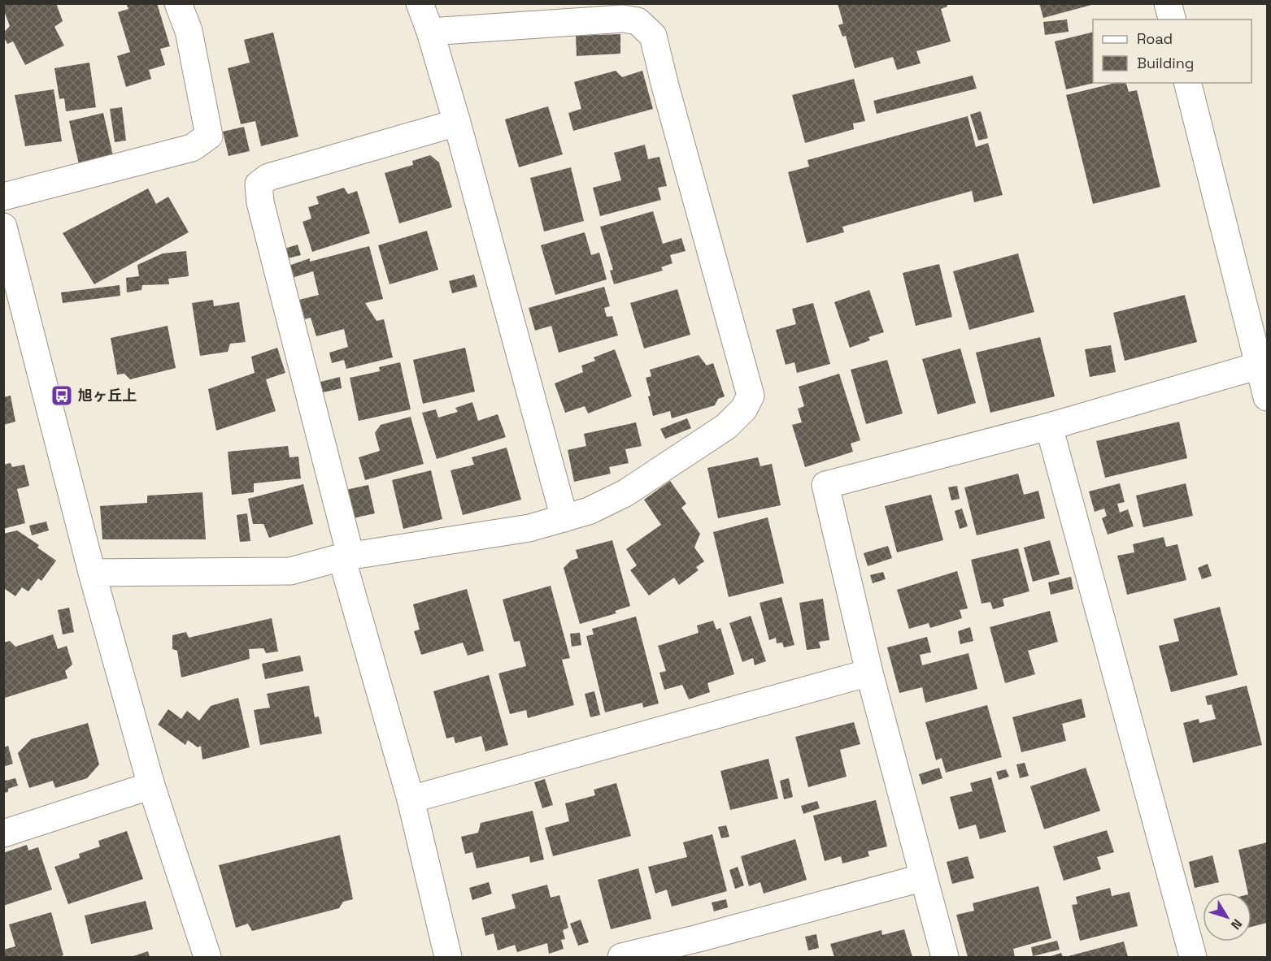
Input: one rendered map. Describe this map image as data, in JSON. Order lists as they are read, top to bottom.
{
  "places": {
    "bus stop": ["旭ヶ丘上"]
  },
  "legend": ["Road", "Building"],
  "north": "bottom right"
}
